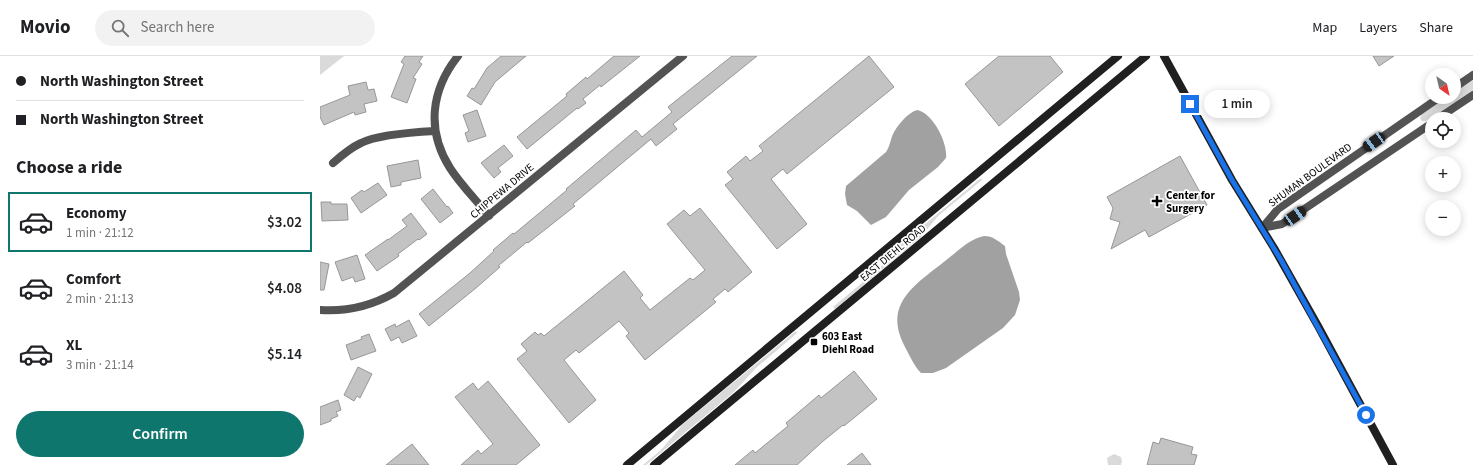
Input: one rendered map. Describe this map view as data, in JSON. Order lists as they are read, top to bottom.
{
  "streets": {
    "street": ["SHUMAN BOULEVARD", "CHIPPEWA DRIVE", "EAST DIEHL ROAD"]
  },
  "places": {
    "health": ["Center for Surgery"],
    "transit": ["603 East Diehl Road"]
  },
  "north": "bottom right",
  "page": {
    "header": "Movio",
    "search": "Search here",
    "nav": ["Map", "Layers", "Share"],
    "banner": ["North Washington Street", "North Washington Street"],
    "map_buttons": ["+", "−"],
    "bubble": "1 min",
    "heading": "Choose a ride",
    "list": [
      {
        "name": "Economy",
        "note": "1 min · 21:12",
        "value": "$3.02"
      },
      {
        "name": "Comfort",
        "note": "2 min · 21:13",
        "value": "$4.08"
      },
      {
        "name": "XL",
        "note": "3 min · 21:14",
        "value": "$5.14"
      }
    ],
    "buttons": "Confirm"
  }
}
